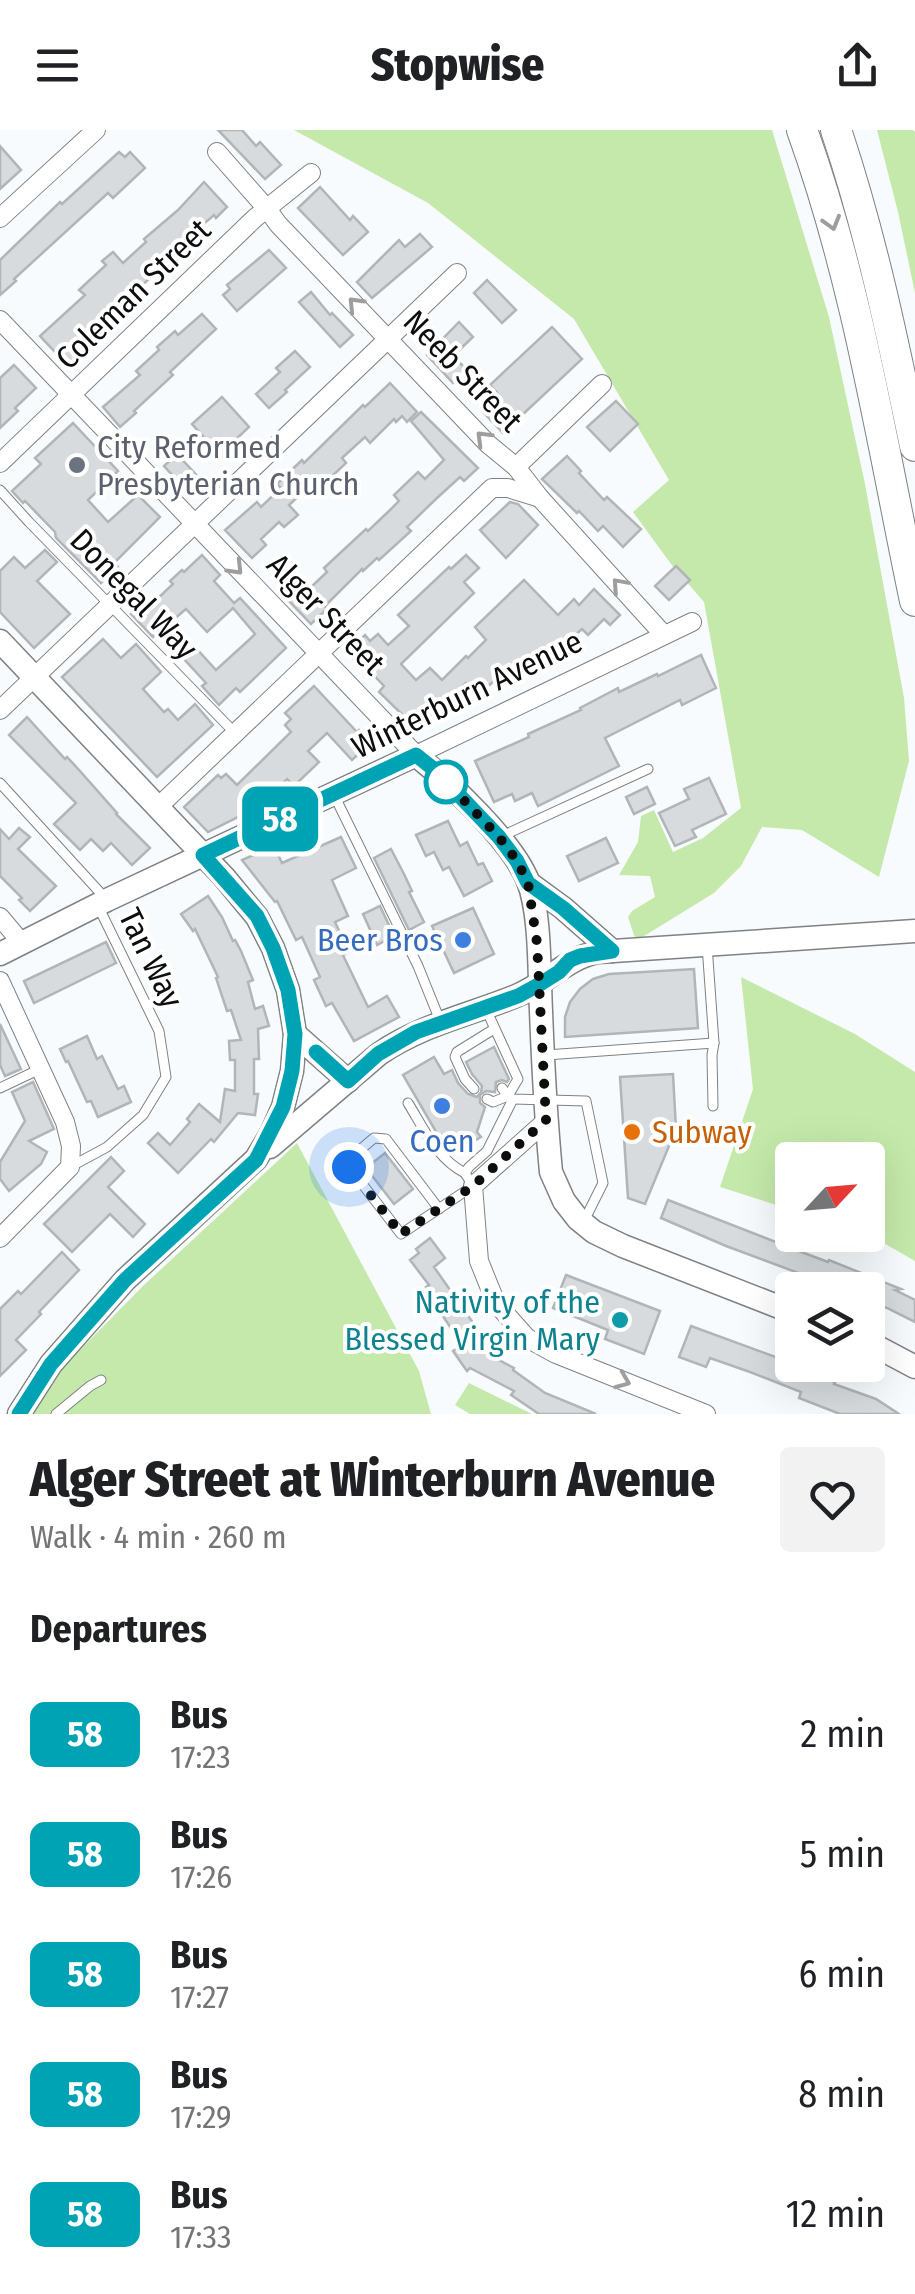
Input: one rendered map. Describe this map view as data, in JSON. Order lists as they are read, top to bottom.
{
  "streets": {
    "main road": ["Alger Street", "Winterburn Avenue"],
    "street": ["Coleman Street", "Neeb Street"],
    "lane": ["Donegal Way", "Tan Way"]
  },
  "crossings": [
    ["Coleman Street", "Neeb Street"],
    ["Coleman Street", "Alger Street"],
    ["Neeb Street", "Winterburn Avenue"],
    ["Alger Street", "Winterburn Avenue"],
    ["Winterburn Avenue", "Tan Way"]
  ],
  "one_way": ["Neeb Street"],
  "places": [
    "City Reformed Presbyterian Church",
    "Beer Bros",
    "Coen",
    "Subway",
    "Nativity of the Blessed Virgin Mary"
  ],
  "lines": ["bus line 58"],
  "north": "top right",
  "page": {
    "header": "Stopwise",
    "on_map": "58",
    "heading": [
      ["Alger Street at Winterburn Avenue", "Walk · 4 min · 260 m"],
      "Departures"
    ],
    "list": [
      {
        "mark": "58",
        "name": "Bus",
        "note": "17:23",
        "value": "2 min"
      },
      {
        "mark": "58",
        "name": "Bus",
        "note": "17:26",
        "value": "5 min"
      },
      {
        "mark": "58",
        "name": "Bus",
        "note": "17:27",
        "value": "6 min"
      },
      {
        "mark": "58",
        "name": "Bus",
        "note": "17:29",
        "value": "8 min"
      },
      {
        "mark": "58",
        "name": "Bus",
        "note": "17:33",
        "value": "12 min"
      }
    ]
  }
}
